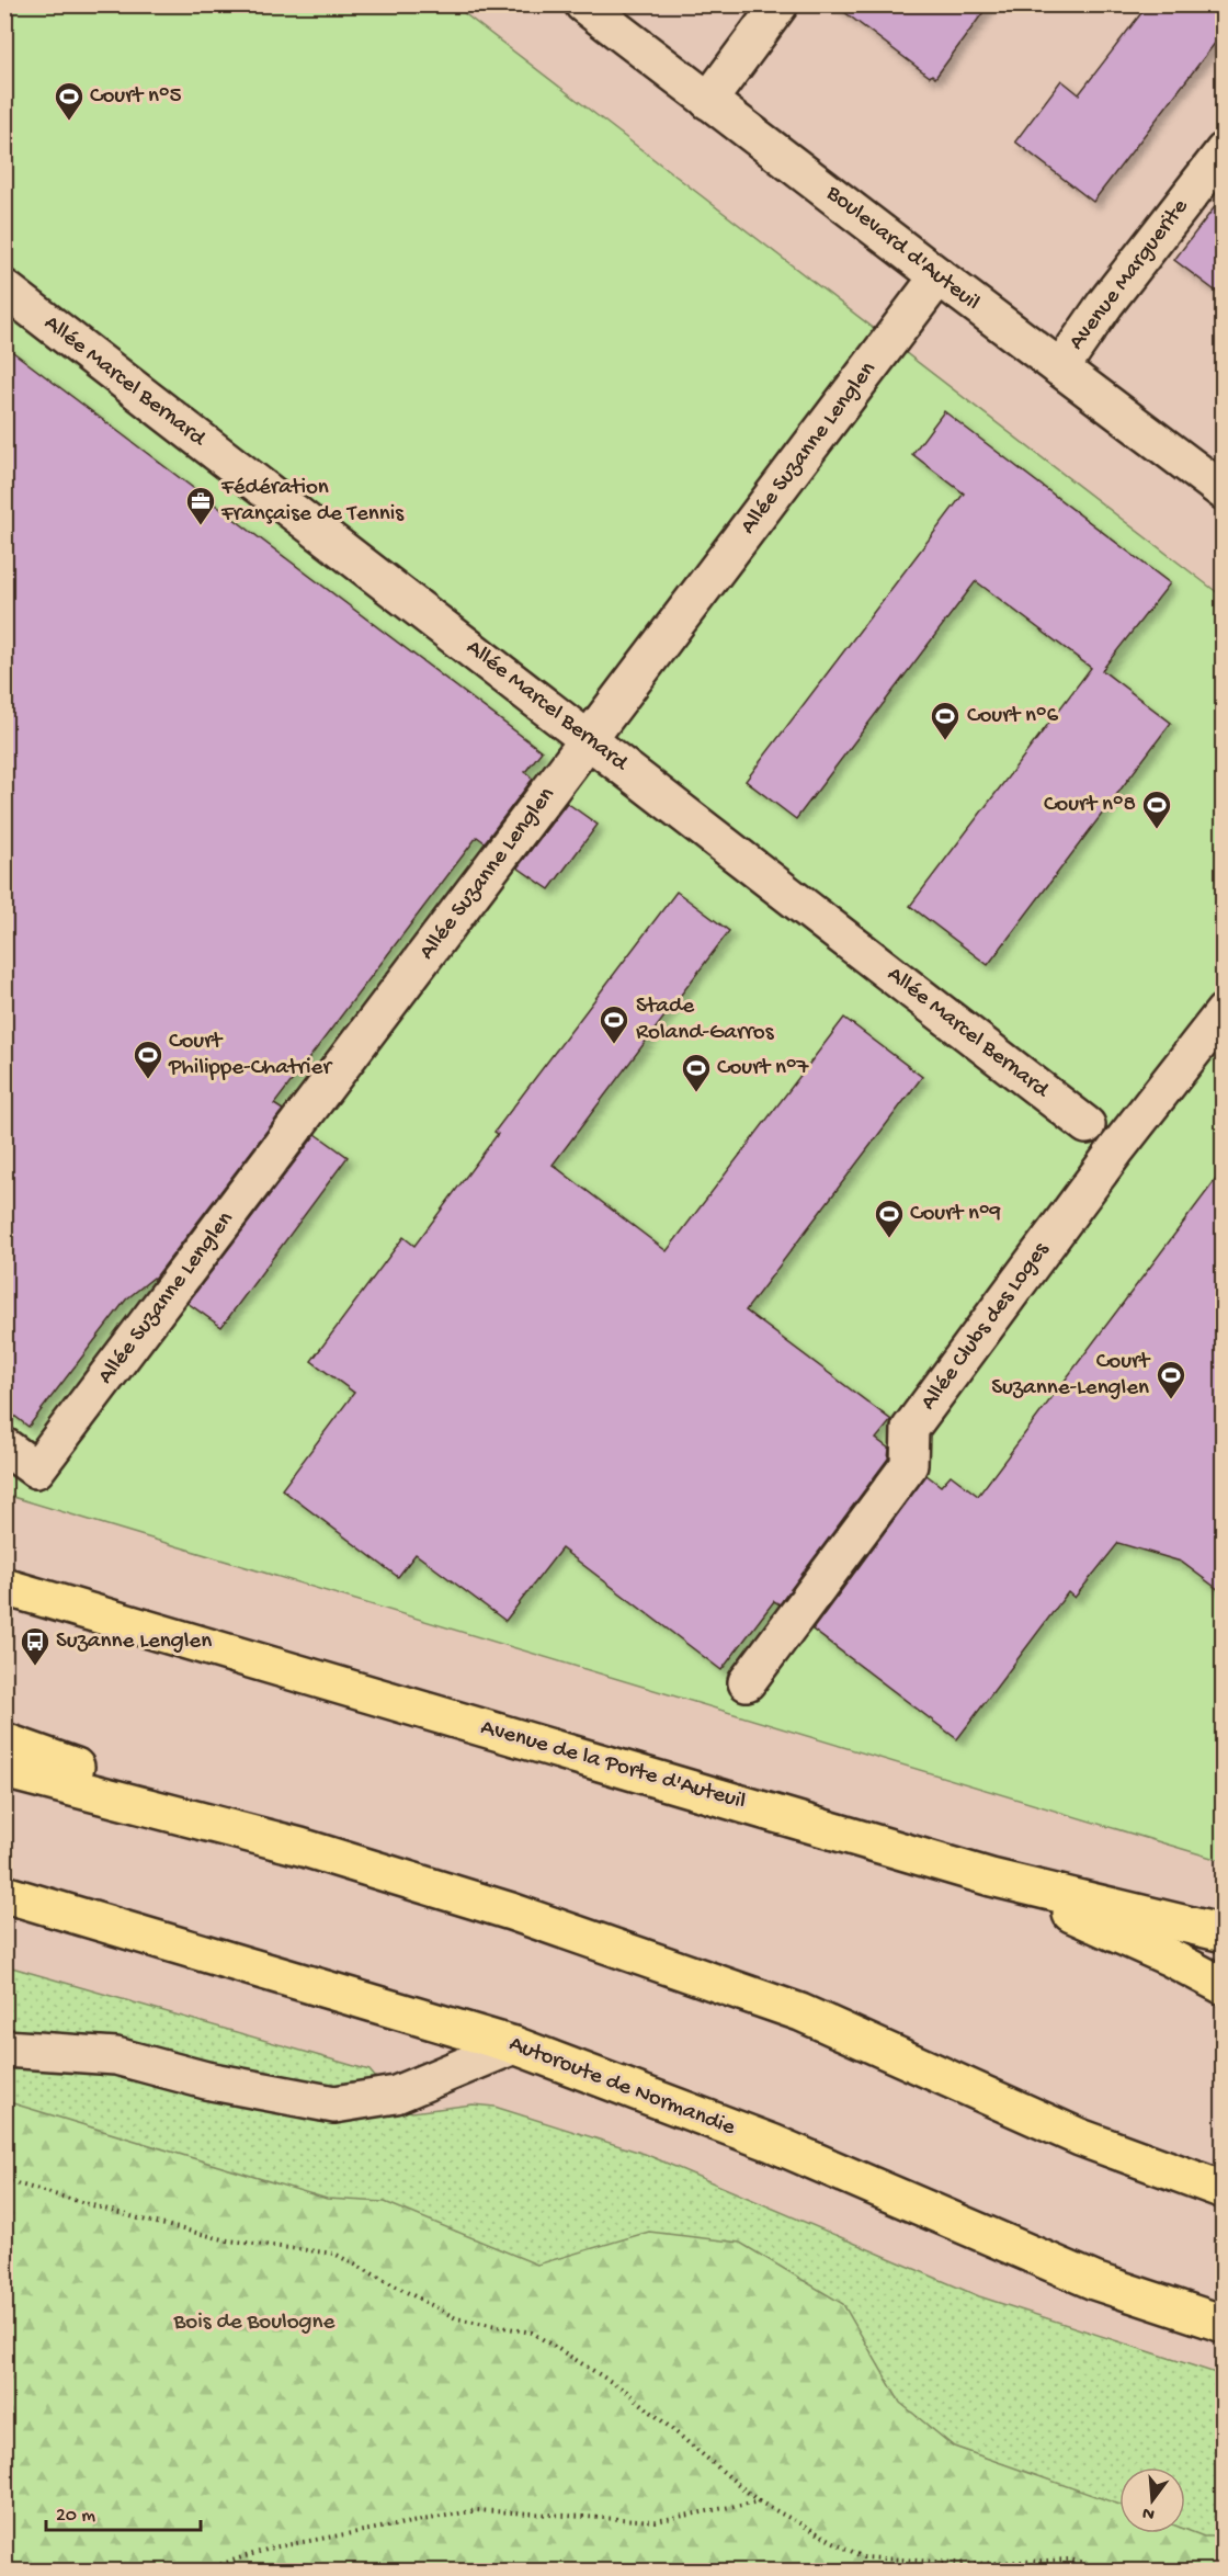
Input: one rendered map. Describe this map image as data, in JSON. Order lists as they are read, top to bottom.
{
  "streets": {
    "main road": ["Avenue de la Porte d'Auteuil", "Autoroute de Normandie"],
    "street": [
      "Boulevard d'Auteuil",
      "Avenue Marguerite",
      "Allée Marcel Bernard",
      "Allée Suzanne Lenglen",
      "Allée Clubs des Loges"
    ]
  },
  "crossings": [
    ["Boulevard d'Auteuil", "Avenue Marguerite"],
    ["Boulevard d'Auteuil", "Allée Suzanne Lenglen"],
    ["Allée Marcel Bernard", "Allée Suzanne Lenglen"]
  ],
  "parks": ["Bois de Boulogne"],
  "places": {
    "sports": [
      "Court n°5",
      "Court n°6",
      "Court n°8",
      "Stade Roland-Garros",
      "Court Philippe-Chatrier",
      "Court n°7",
      "Court n°9",
      "Court Suzanne-Lenglen"
    ],
    "office": ["Fédération Française de Tennis"],
    "bus stop": ["Suzanne Lenglen"]
  },
  "scale_bar": "20 m",
  "north": "bottom"
}
